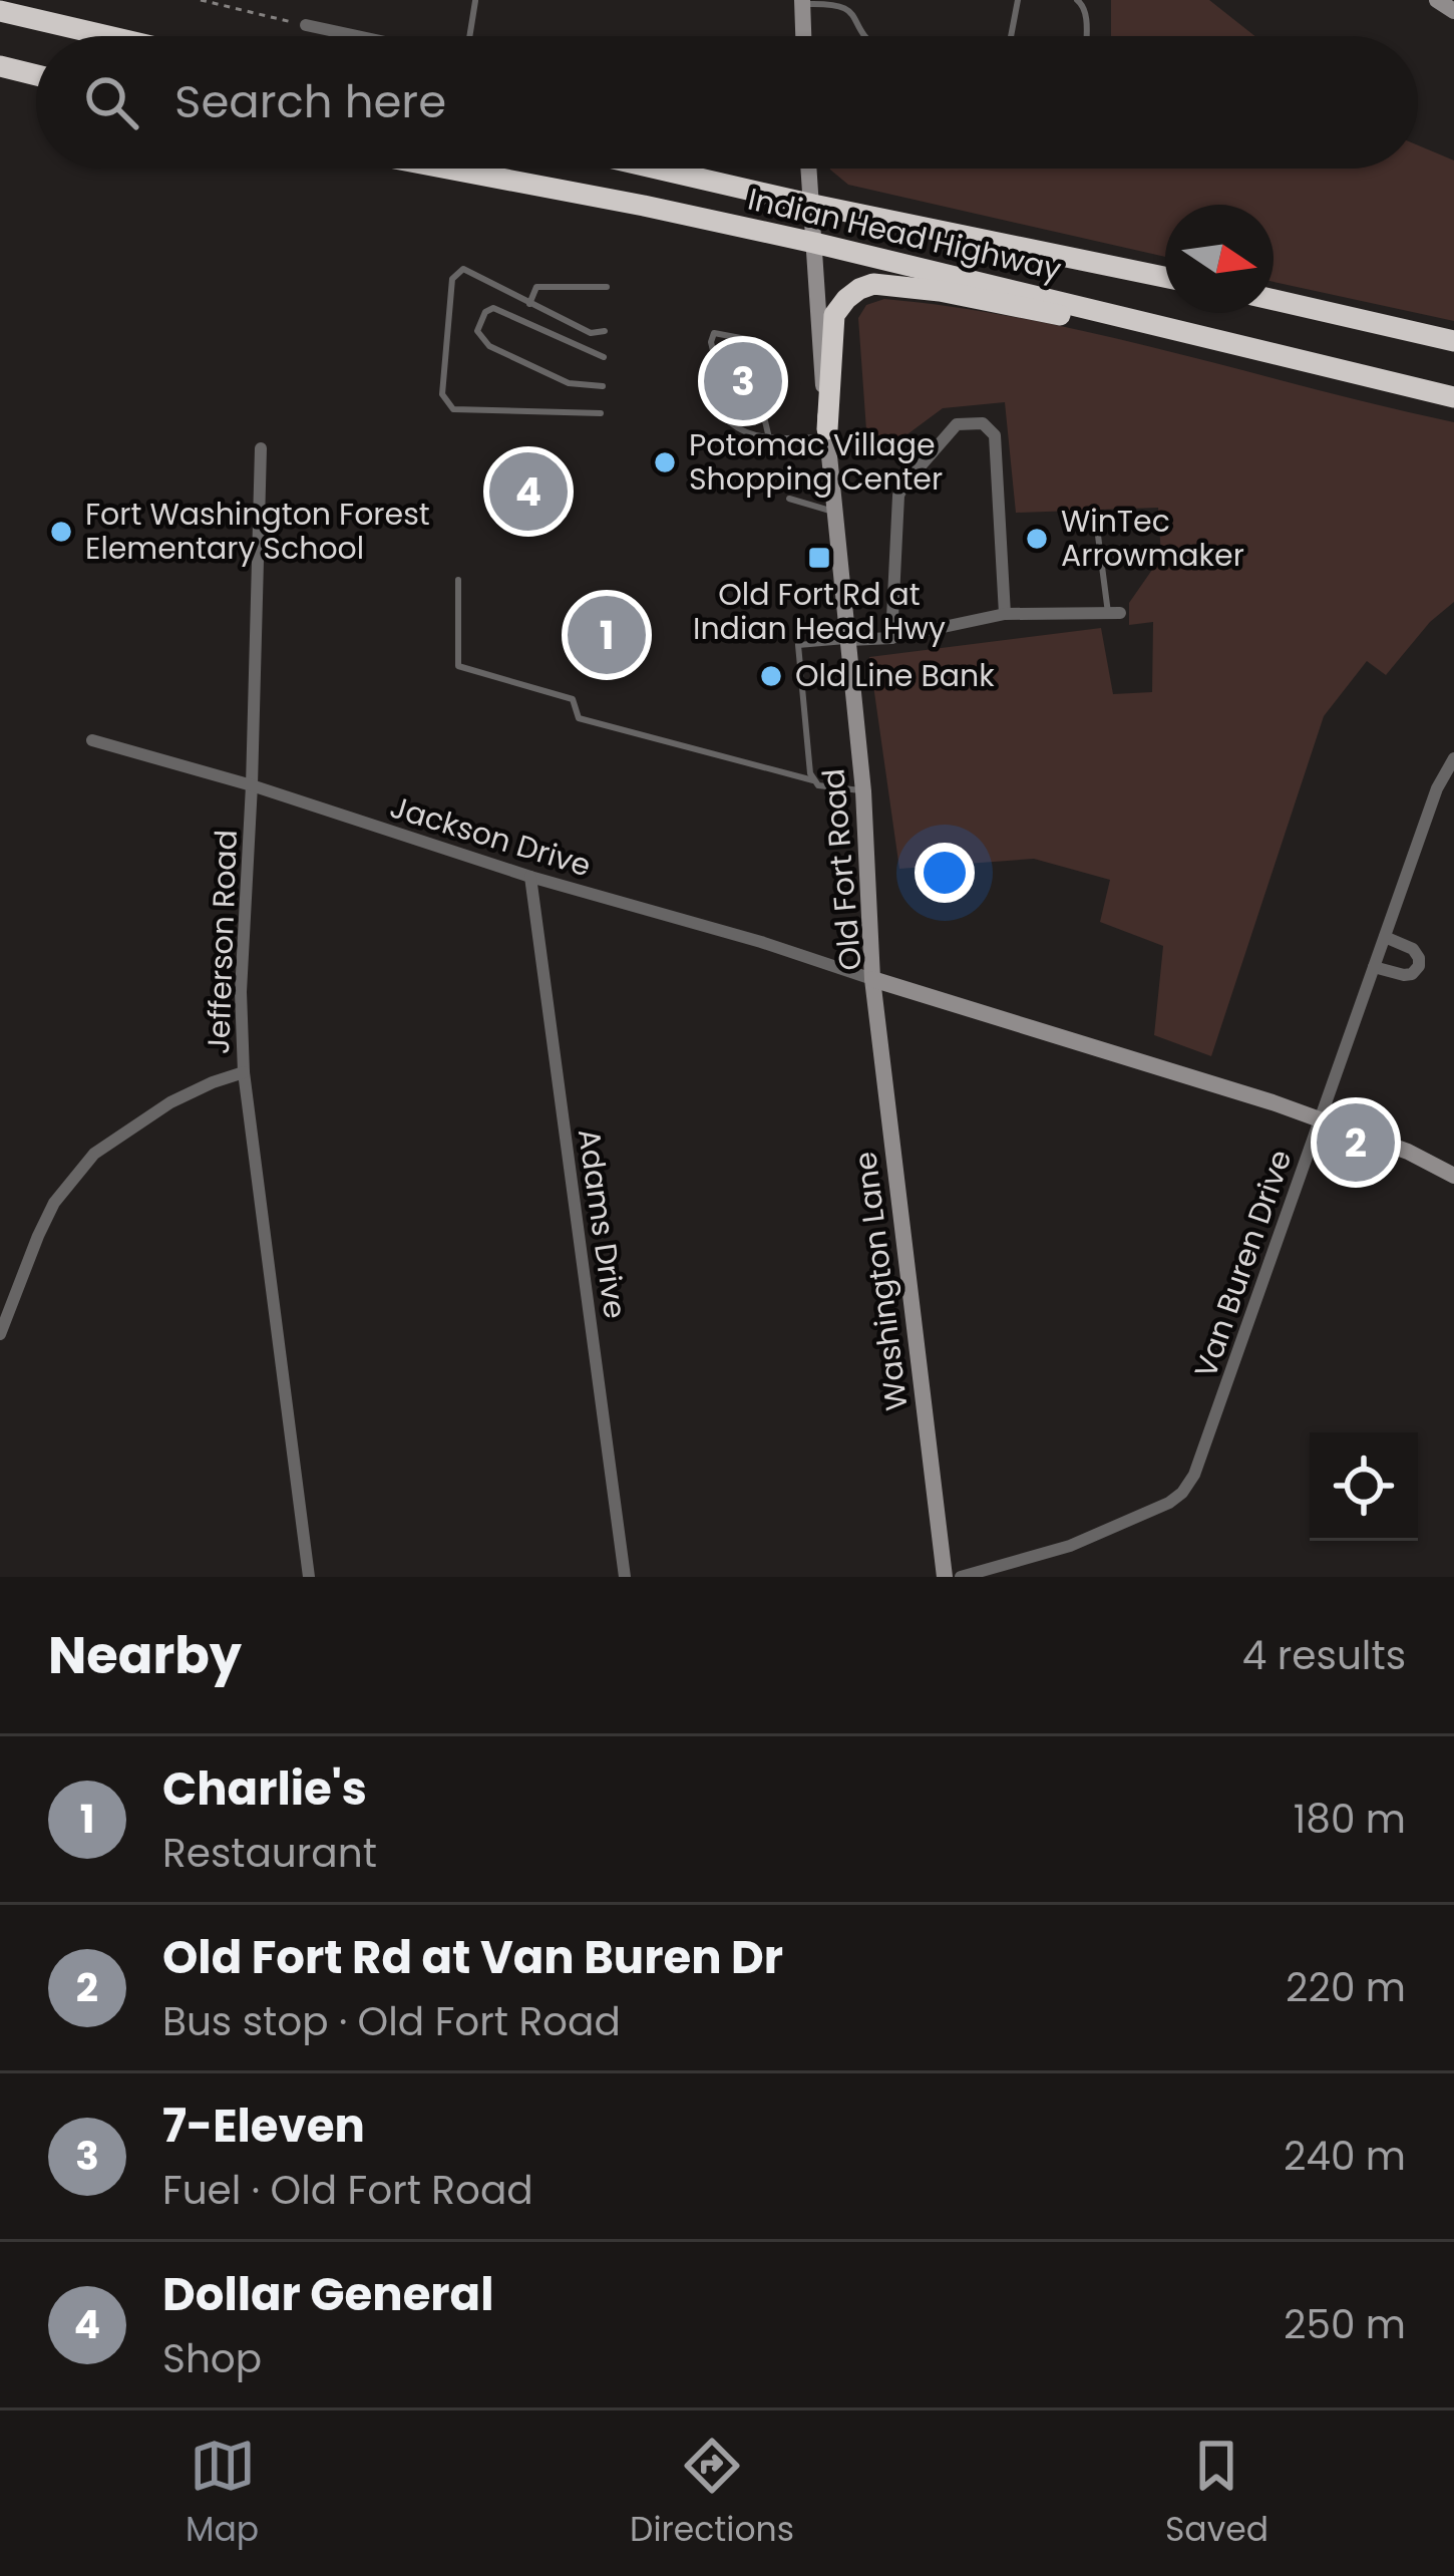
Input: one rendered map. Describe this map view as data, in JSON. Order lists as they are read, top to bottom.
{
  "streets": {
    "highway": ["Indian Head Highway"],
    "main road": ["Old Fort Road", "Washington Lane"],
    "street": [
      "Jackson Drive",
      "Jefferson Road",
      "Adams Drive",
      "Van Buren Drive"
    ]
  },
  "crossings": [
    ["Indian Head Highway", "Old Fort Road"],
    ["Jackson Drive", "Old Fort Road"],
    ["Jackson Drive", "Jefferson Road"],
    ["Jackson Drive", "Adams Drive"],
    ["Jackson Drive", "Washington Lane"],
    ["Old Fort Road", "Van Buren Drive"],
    ["Old Fort Road", "Washington Lane"]
  ],
  "places": {
    "other": [
      "Potomac Village Shopping Center",
      "Fort Washington Forest Elementary School",
      "WinTec Arrowmaker",
      "Old Line Bank"
    ],
    "transit": ["Old Fort Rd at Indian Head Hwy"]
  },
  "north": "right",
  "page": {
    "search": "Search here",
    "pins": [
      "3",
      "4",
      "1",
      "2"
    ],
    "heading": ["Nearby", "4 results"],
    "list": [
      {
        "mark": "1",
        "name": "Charlie's",
        "note": "Restaurant",
        "value": "180 m"
      },
      {
        "mark": "2",
        "name": "Old Fort Rd at Van Buren Dr",
        "note": "Bus stop · Old Fort Road",
        "value": "220 m"
      },
      {
        "mark": "3",
        "name": "7-Eleven",
        "note": "Fuel · Old Fort Road",
        "value": "240 m"
      },
      {
        "mark": "4",
        "name": "Dollar General",
        "note": "Shop",
        "value": "250 m"
      }
    ],
    "nav": ["Map", "Directions", "Saved"]
  }
}
